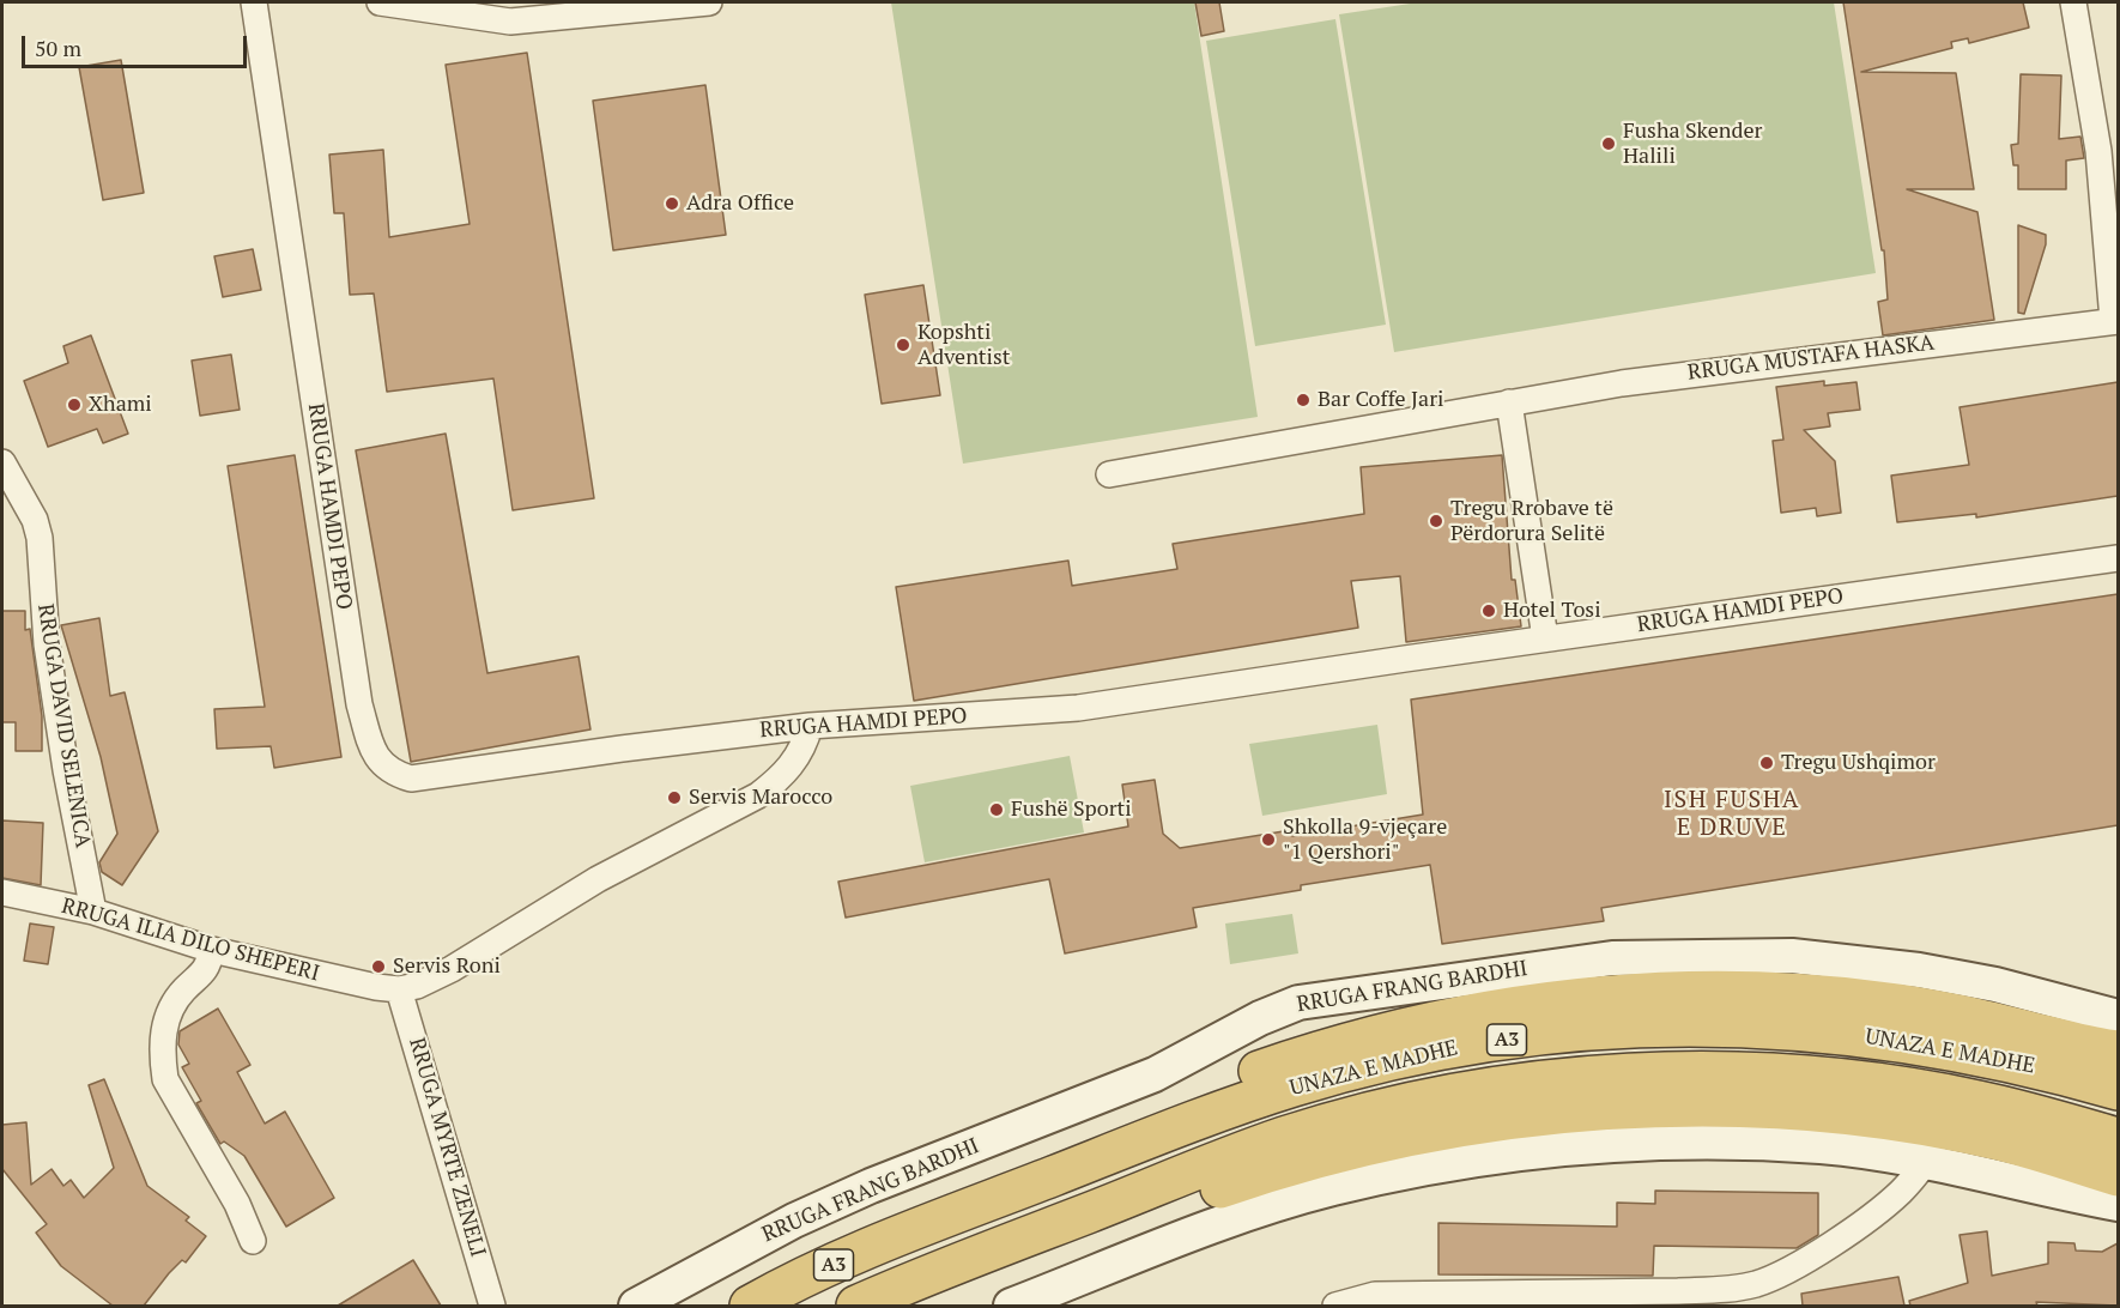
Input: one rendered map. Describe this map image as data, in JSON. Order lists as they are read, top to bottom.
{
  "streets": {
    "highway": ["A3", "UNAZA E MADHE"],
    "main road": ["RRUGA FRANG BARDHI"],
    "street": [
      "RRUGA MUSTAFA HASKA",
      "RRUGA HAMDI PEPO",
      "RRUGA DAVID SELENICA",
      "RRUGA ILIA DILO SHEPERI",
      "RRUGA MYRTE ZENELI"
    ]
  },
  "crossings": [
    ["RRUGA HAMDI PEPO", "RRUGA ILIA DILO SHEPERI"],
    ["RRUGA DAVID SELENICA", "RRUGA ILIA DILO SHEPERI"],
    ["RRUGA ILIA DILO SHEPERI", "RRUGA MYRTE ZENELI"]
  ],
  "districts": ["ISH FUSHA E DRUVE"],
  "places": [
    "Fusha Skender Halili",
    "Adra Office",
    "Kopshti Adventist",
    "Bar Coffe Jari",
    "Xhami",
    "Tregu Rrobave të Përdorura Selitë",
    "Hotel Tosi",
    "Tregu Ushqimor",
    "Servis Marocco",
    "Fushë Sporti",
    "Shkolla 9-vjeçare \"1 Qershori\"",
    "Servis Roni"
  ],
  "scale_bar": "50 m"
}
